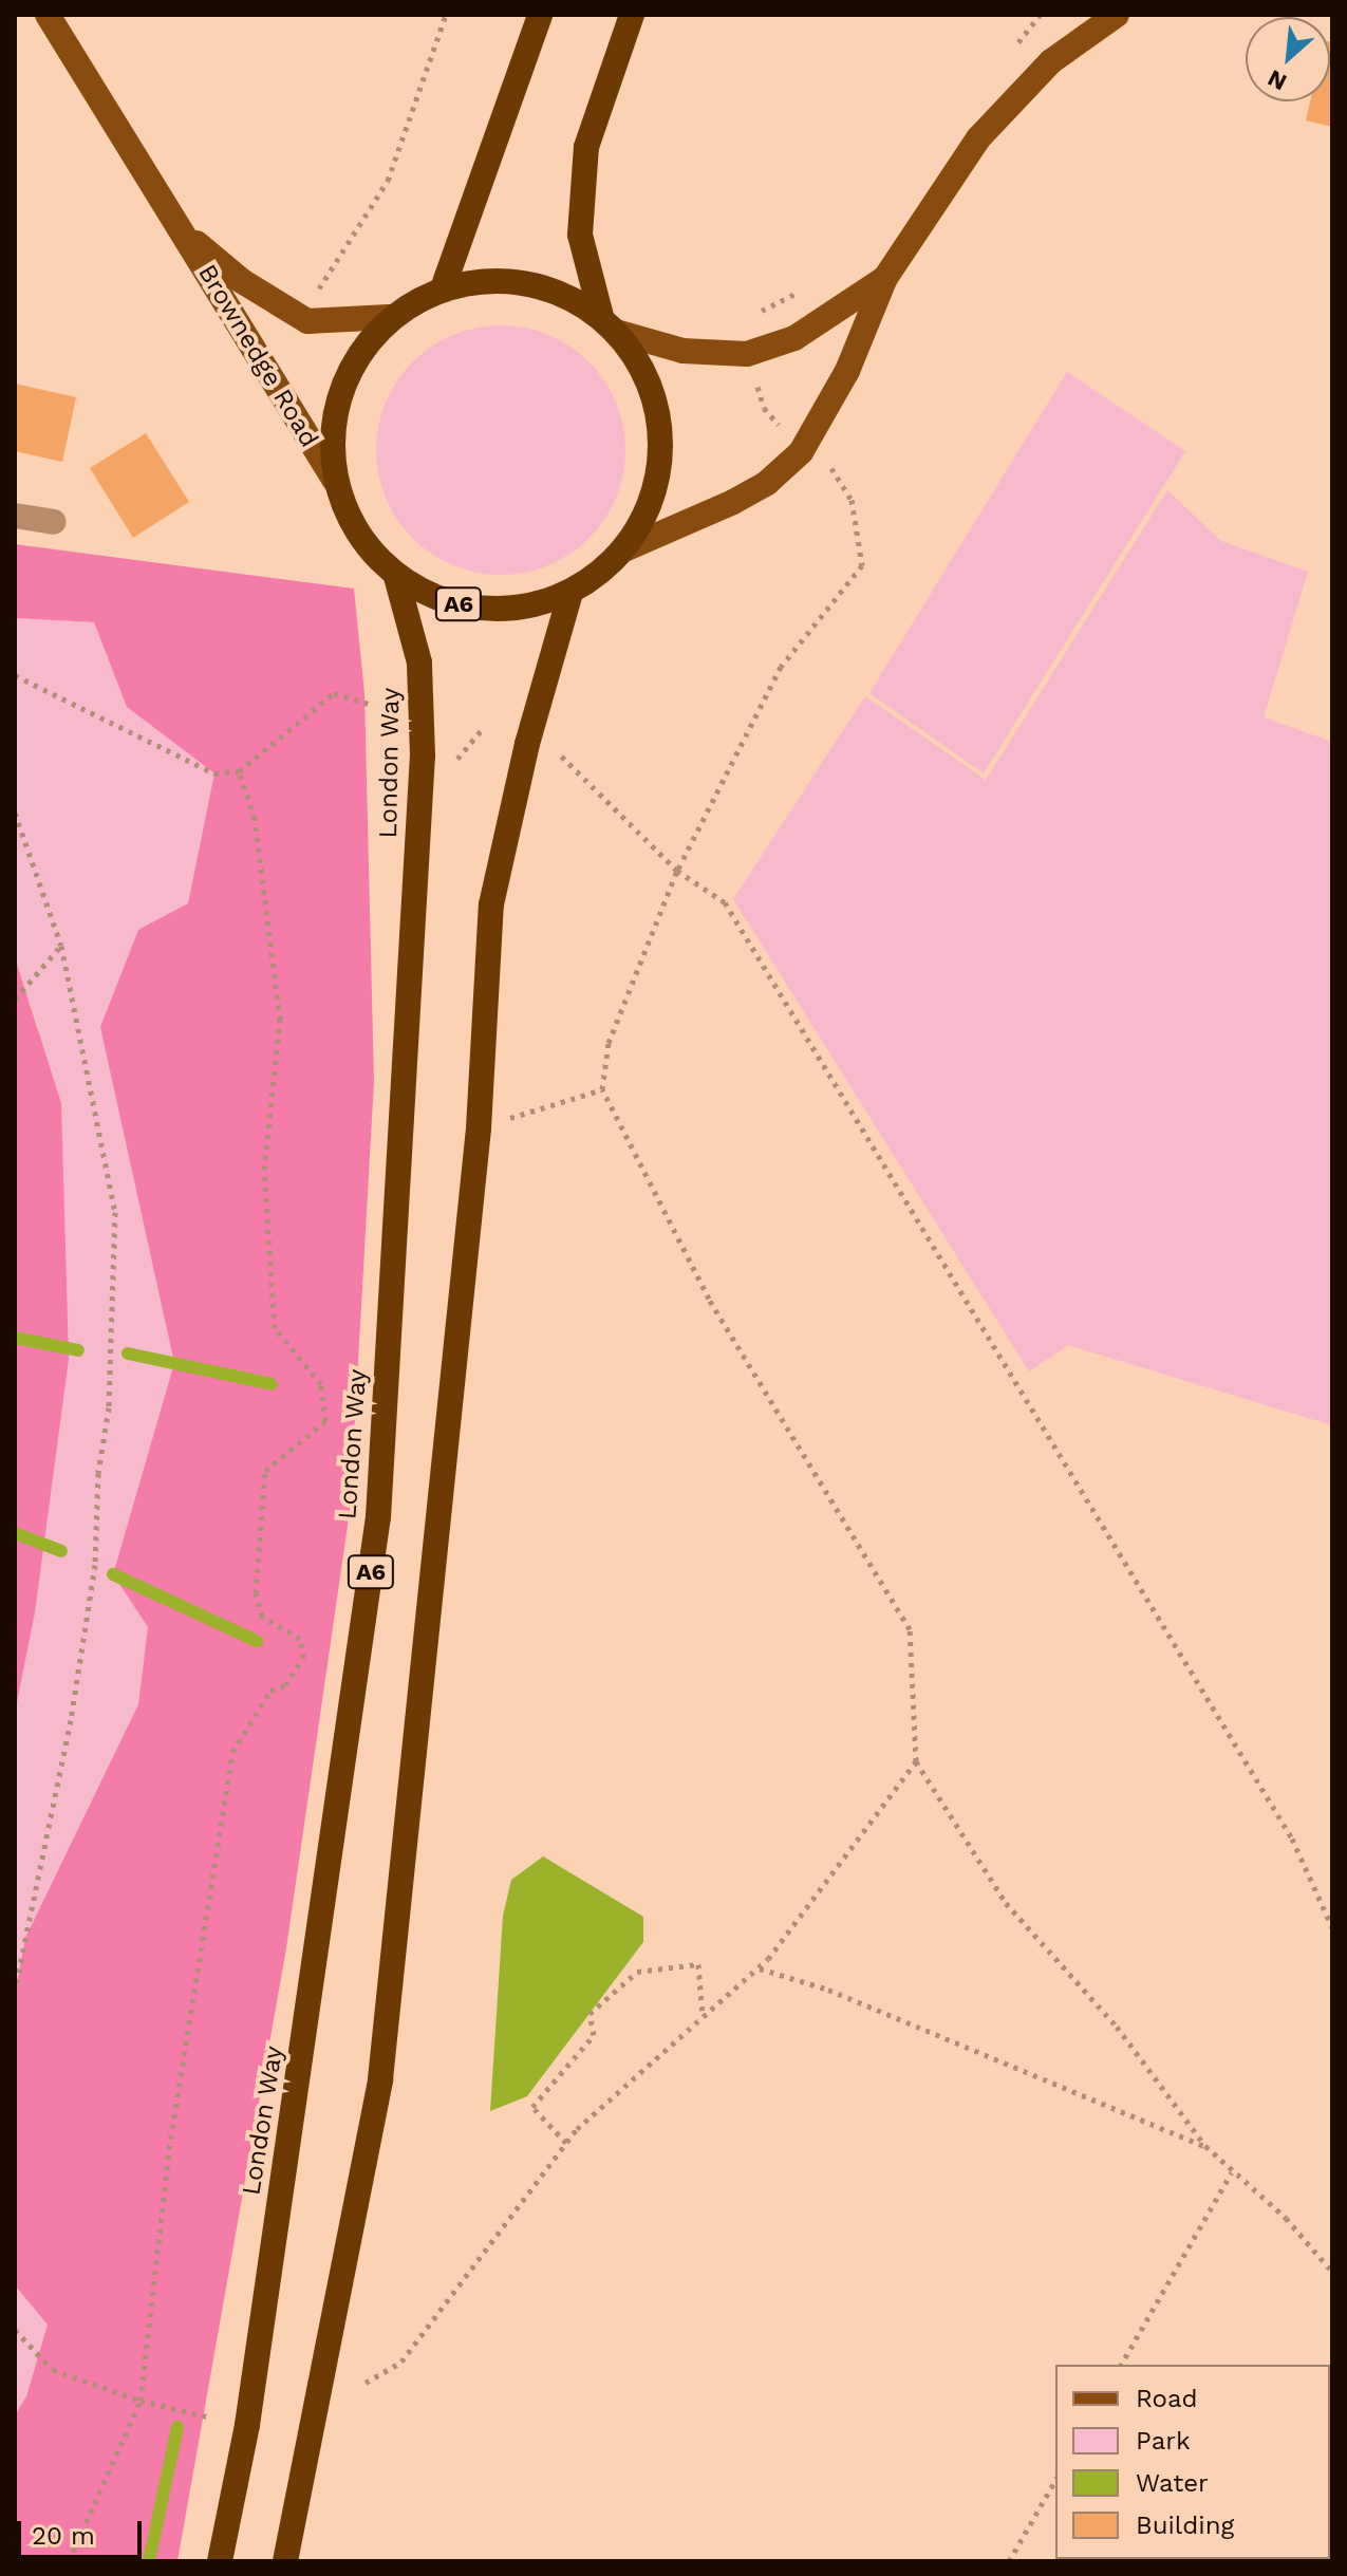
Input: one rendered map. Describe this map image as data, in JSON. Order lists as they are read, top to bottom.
{
  "streets": {
    "highway": ["A6", "London Way"],
    "main road": ["Brownedge Road"]
  },
  "crossings": [
    ["Brownedge Road", "A6"],
    ["A6", "London Way"]
  ],
  "legend": [
    "Road",
    "Park",
    "Water",
    "Building"
  ],
  "scale_bar": "20 m",
  "north": "bottom left"
}
